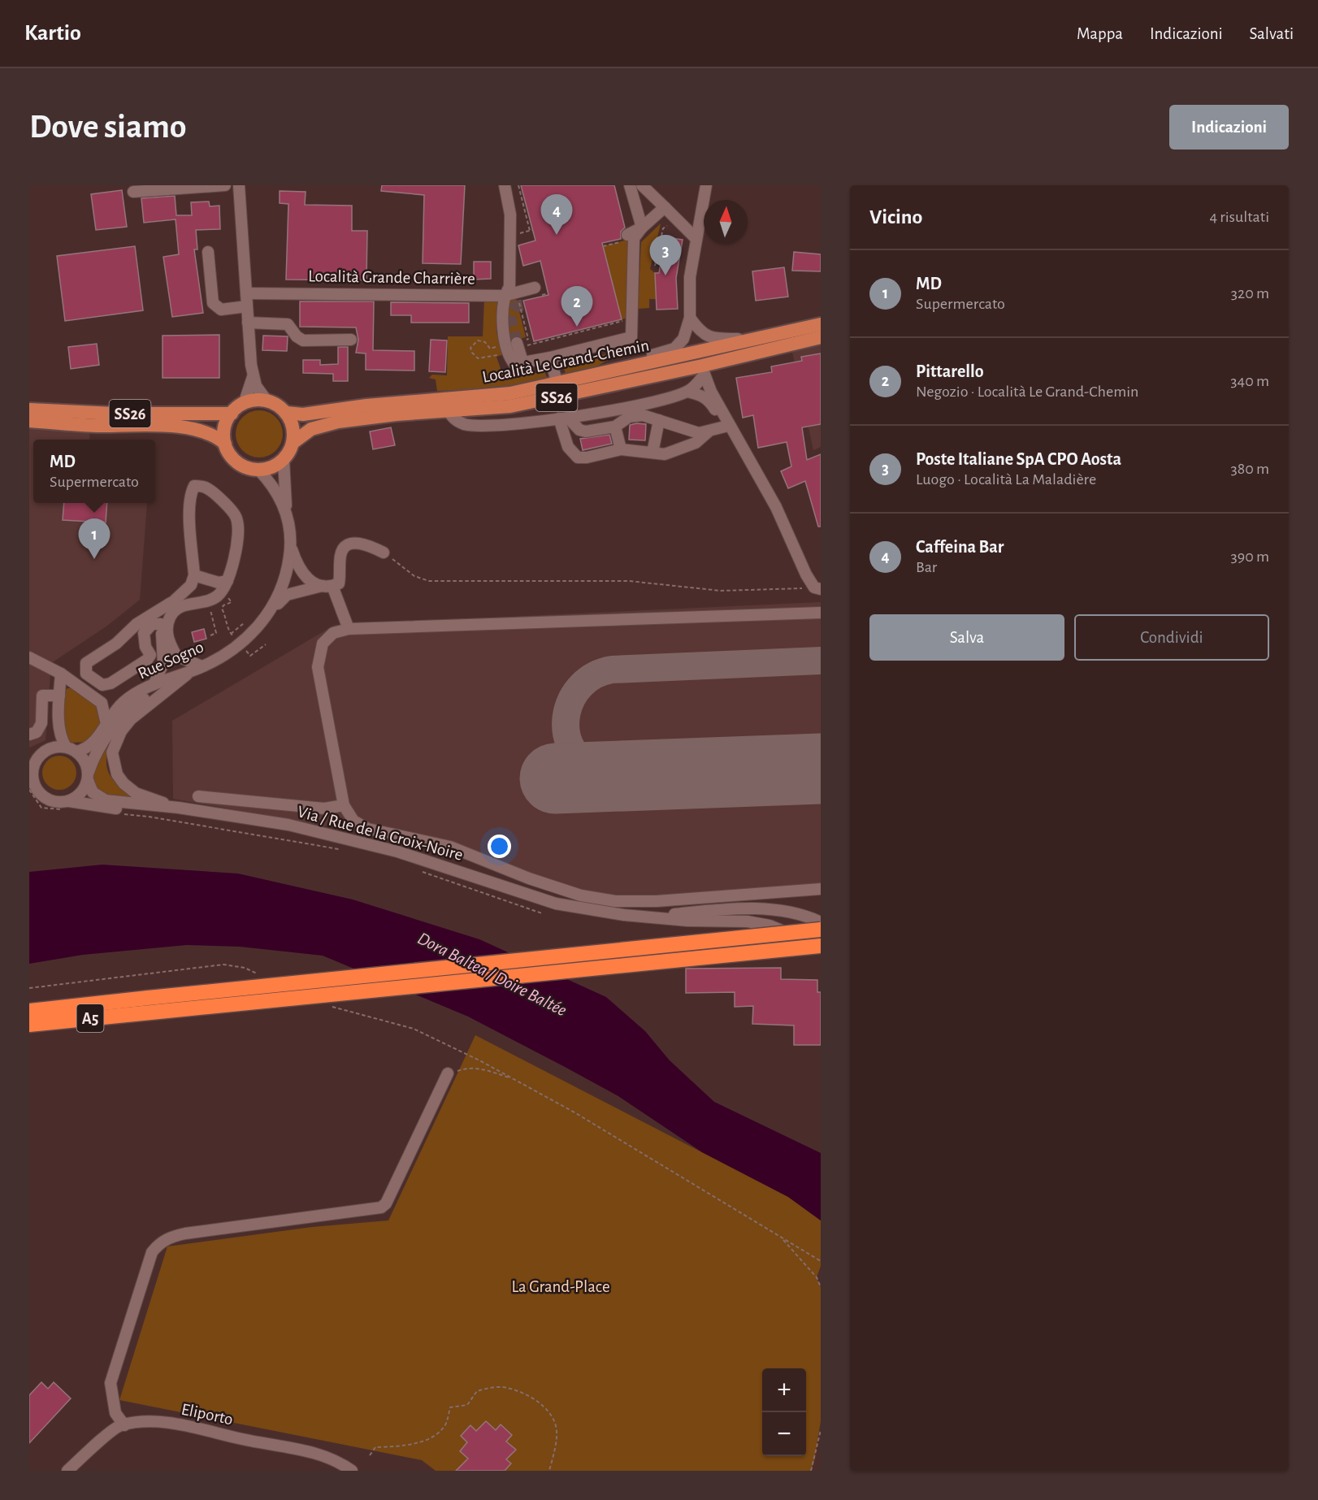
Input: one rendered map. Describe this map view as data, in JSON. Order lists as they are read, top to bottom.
{
  "streets": {
    "highway": ["A5"],
    "main road": ["Località Le Grand-Chemin", "SS26"],
    "street": [
      "Località Grande Charrière",
      "Rue Sogno",
      "Via / Rue de la Croix-Noire",
      "Eliporto"
    ]
  },
  "crossings": [
    ["Località Le Grand-Chemin", "SS26"],
    ["Località Le Grand-Chemin", "Rue Sogno"],
    ["SS26", "Rue Sogno"],
    ["Rue Sogno", "Via / Rue de la Croix-Noire"],
    ["Via / Rue de la Croix-Noire", "A5"]
  ],
  "water": ["Dora Baltea / Doire Baltée"],
  "parks": ["La Grand-Place"],
  "north": "top",
  "page": {
    "header": "Kartio",
    "nav": ["Mappa", "Indicazioni", "Salvati"],
    "buttons": [
      "Indicazioni",
      ["Salva", "Condividi"]
    ],
    "title": "Dove siamo",
    "heading": ["Vicino", "4 risultati"],
    "pins": [
      "4",
      "3",
      "2",
      "1"
    ],
    "list": [
      {
        "mark": "1",
        "name": "MD",
        "note": "Supermercato",
        "value": "320 m"
      },
      {
        "mark": "2",
        "name": "Pittarello",
        "note": "Negozio · Località Le Grand-Chemin",
        "value": "340 m"
      },
      {
        "mark": "3",
        "name": "Poste Italiane SpA CPO Aosta",
        "note": "Luogo · Località La Maladière",
        "value": "380 m"
      },
      {
        "mark": "4",
        "name": "Caffeina Bar",
        "note": "Bar",
        "value": "390 m"
      }
    ],
    "popup": ["MD", "Supermercato"],
    "map_buttons": ["+", "−"]
  }
}
